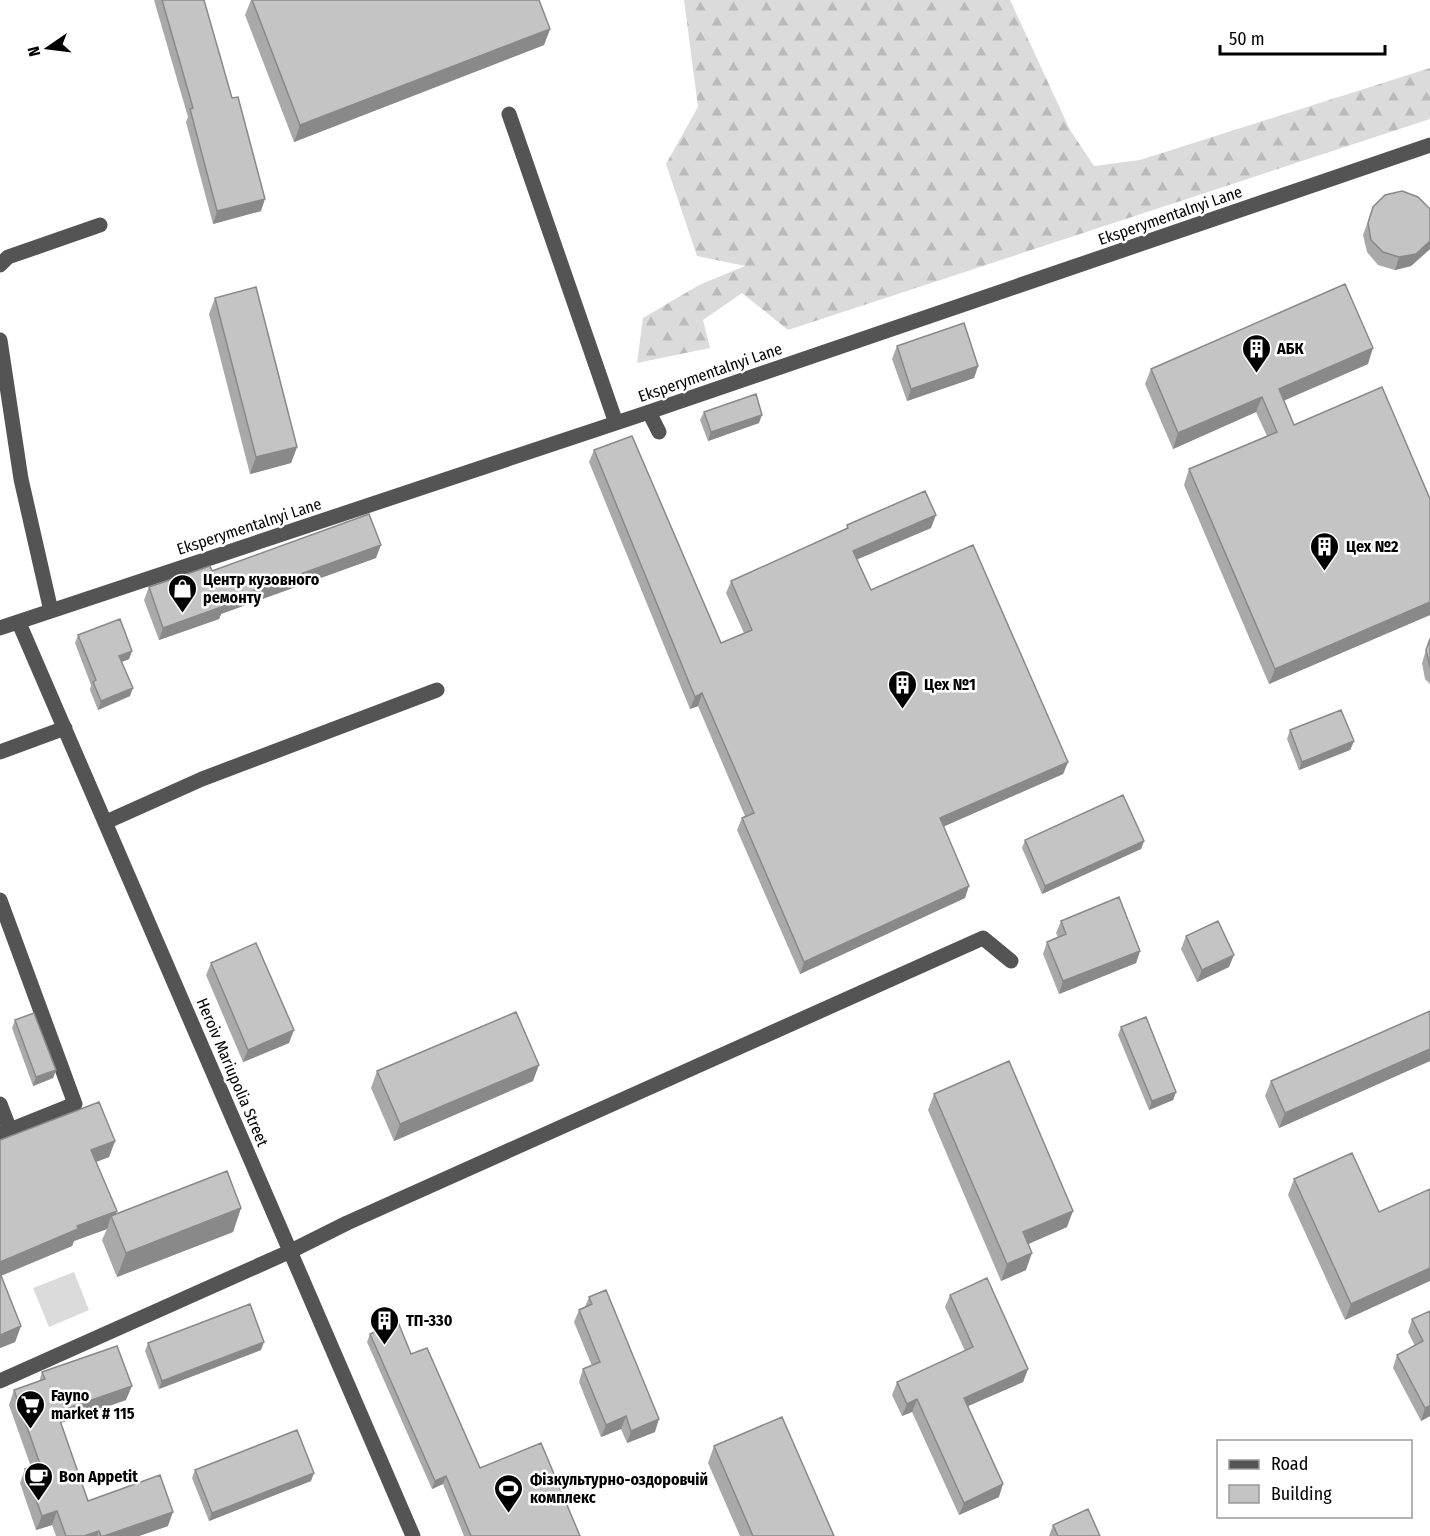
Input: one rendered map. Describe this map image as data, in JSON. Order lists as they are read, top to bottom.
{
  "streets": {
    "street": ["Eksperymentalnyi Lane", "Heroiv Mariupolia Street"]
  },
  "crossings": [
    ["Eksperymentalnyi Lane", "Heroiv Mariupolia Street"]
  ],
  "places": {
    "building": [
      "АБК",
      "Цех №2",
      "Цех №1",
      "ТП-330"
    ],
    "shop": ["Центр кузовного ремонту"],
    "supermarket": ["Fayno market # 115"],
    "cafe": ["Bon Appetit"],
    "sports": ["Фізкультурно-оздоровчій комплекс"]
  },
  "legend": ["Road", "Building"],
  "scale_bar": "50 m",
  "north": "left"
}
